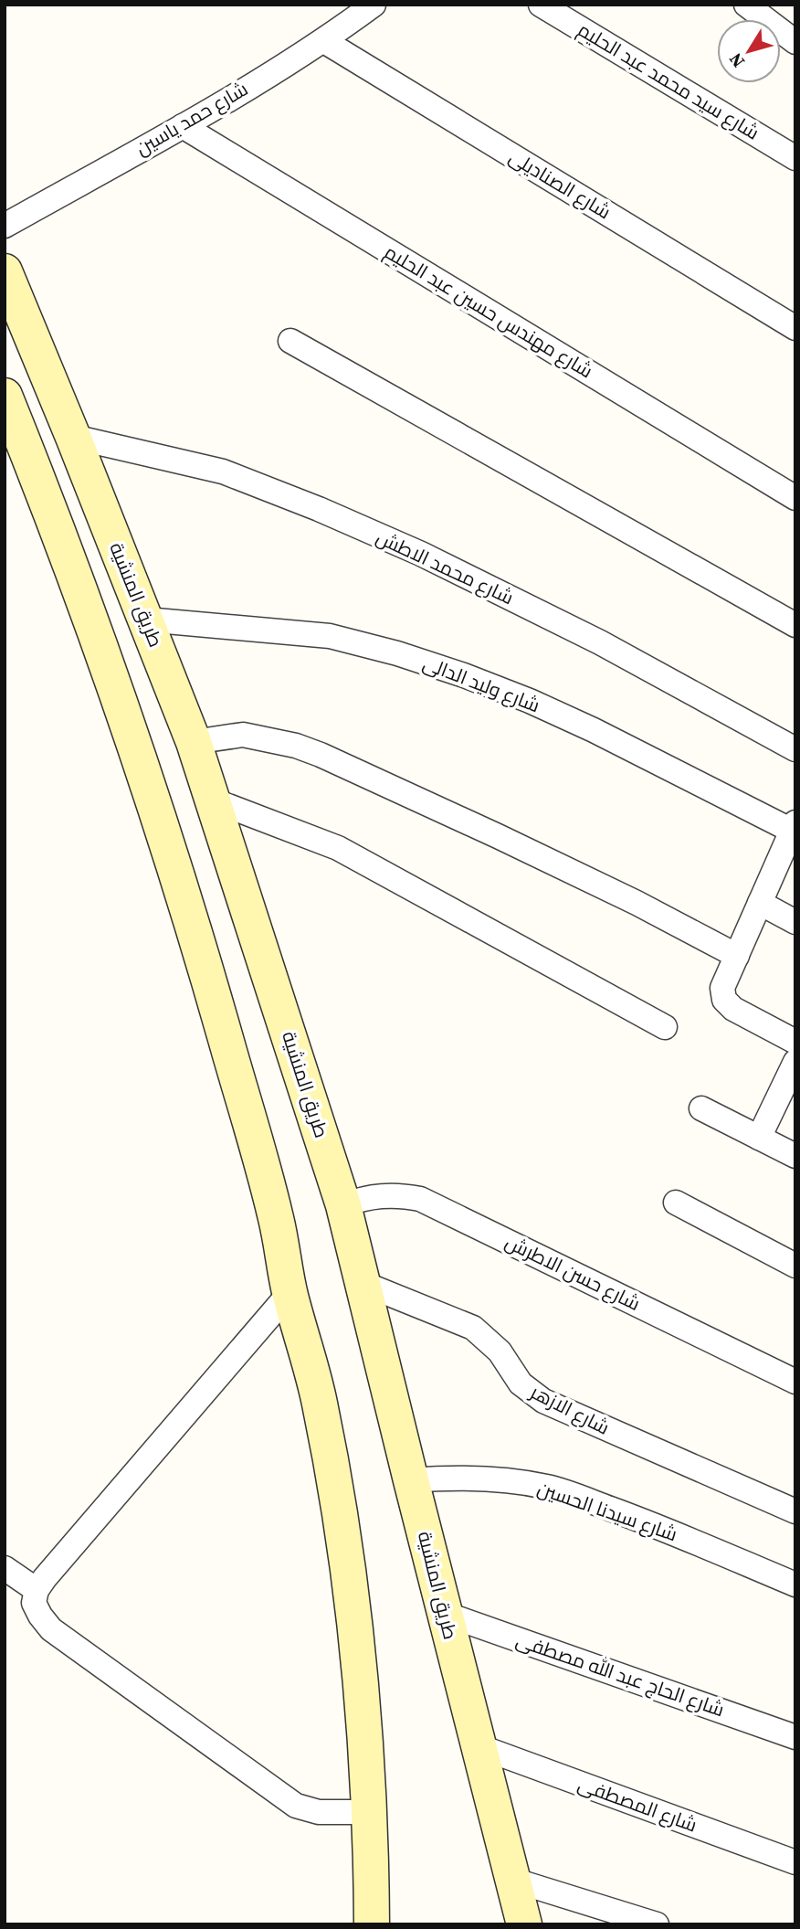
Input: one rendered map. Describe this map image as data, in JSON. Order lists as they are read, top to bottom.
{
  "streets": {
    "street": [
      "شارع سيد محمد عبد الحليم",
      "شارع حمد ياسين",
      "شارع الصناديلى",
      "شارع مهندس حسين عبد الحليم",
      "شارع محمد الاطش",
      "طريق المنشية",
      "شارع وليد الدالى",
      "شارع حسن الاطرش",
      "شارع الازهر",
      "شارع سيدنا الحسين",
      "شارع الحاج عبد الله مصطفى",
      "شارع المصطفى"
    ]
  },
  "crossings": [
    ["شارع حمد ياسين", "شارع الصناديلى"],
    ["شارع حمد ياسين", "شارع مهندس حسين عبد الحليم"],
    ["شارع محمد الاطش", "طريق المنشية"],
    ["طريق المنشية", "شارع وليد الدالى"],
    ["طريق المنشية", "شارع حسن الاطرش"],
    ["طريق المنشية", "شارع الازهر"],
    ["طريق المنشية", "شارع سيدنا الحسين"],
    ["طريق المنشية", "شارع الحاج عبد الله مصطفى"],
    ["طريق المنشية", "شارع المصطفى"]
  ],
  "north": "bottom left"
}
